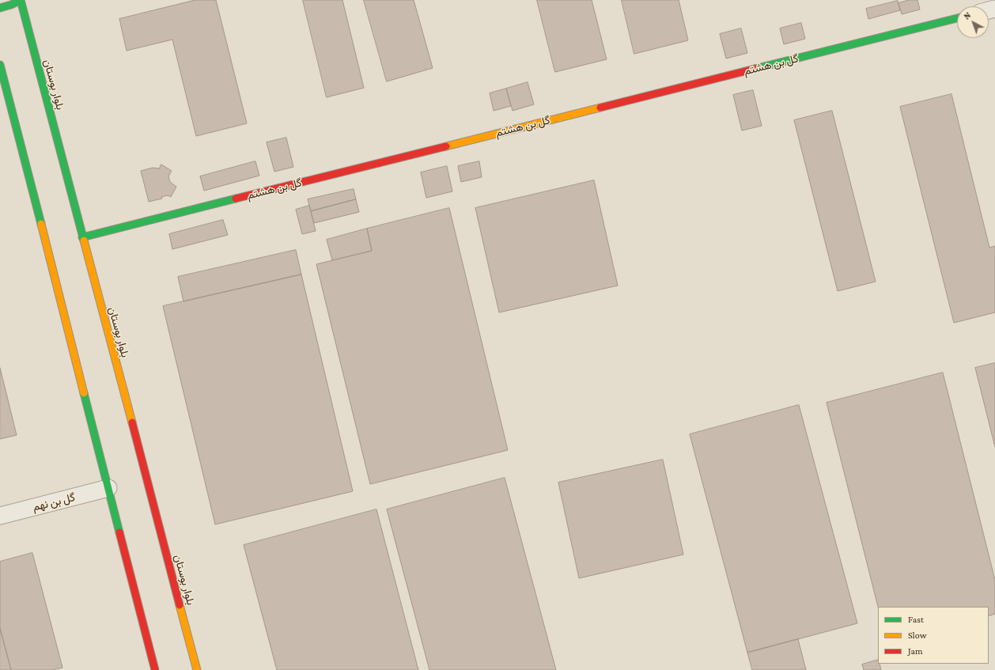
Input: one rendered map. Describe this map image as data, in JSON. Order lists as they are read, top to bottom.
{
  "streets": {
    "street": ["گل بن هشتم", "بلوار بوستان", "گل بن نهم"]
  },
  "crossings": [
    ["گل بن هشتم", "بلوار بوستان"]
  ],
  "legend": ["Fast", "Slow", "Jam"],
  "north": "top left"
}
